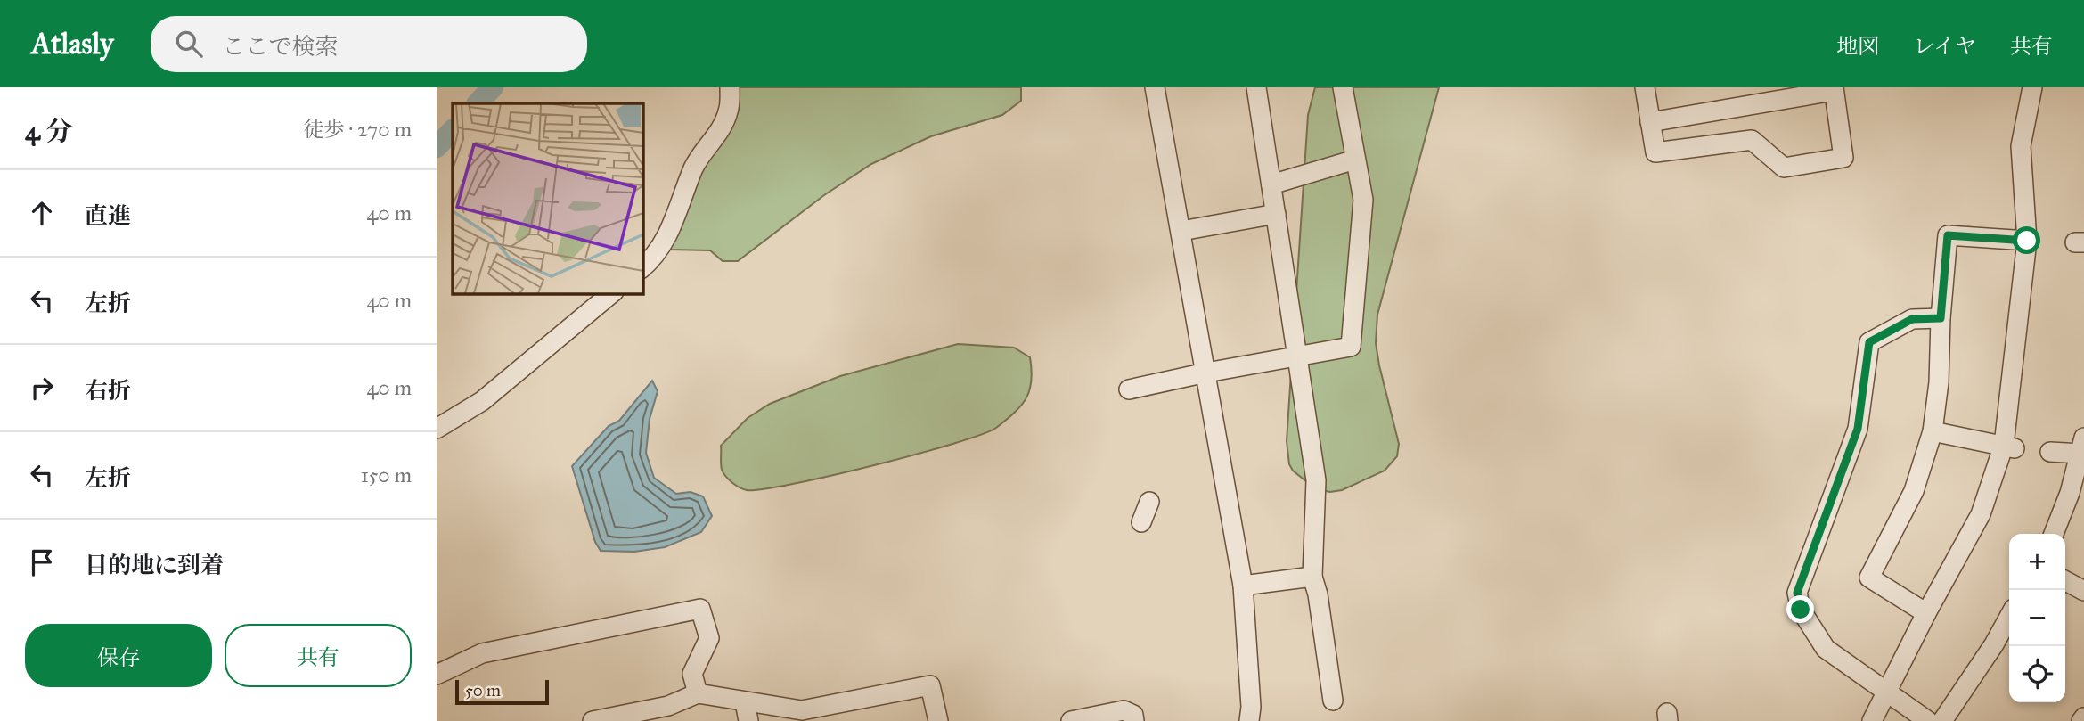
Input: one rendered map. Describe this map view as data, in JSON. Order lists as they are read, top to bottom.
{
  "scale_bar": "50 m",
  "page": {
    "header": "Atlasly",
    "search": "ここで検索",
    "nav": ["地図", "レイヤ", "共有"],
    "heading": ["4 分", "徒歩 · 270 m"],
    "list": [
      ["直進", "40 m"],
      ["左折", "40 m"],
      ["右折", "40 m"],
      ["左折", "150 m"],
      "目的地に到着"
    ],
    "map_buttons": ["+", "−"],
    "buttons": ["保存", "共有"],
    "scale": "50 m"
  }
}
